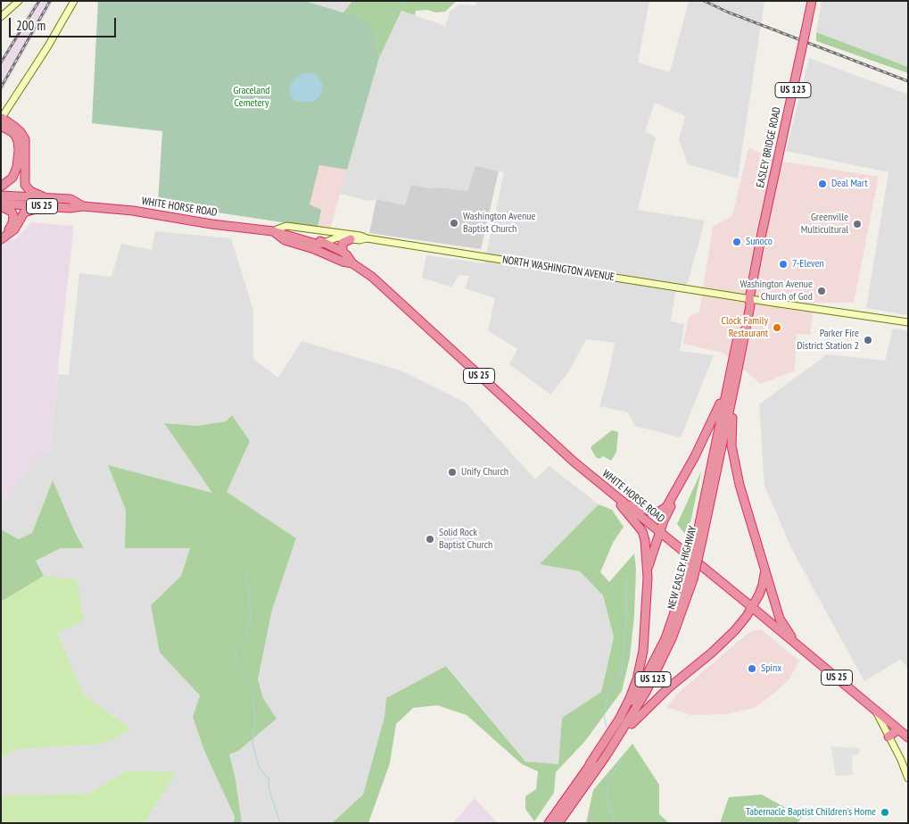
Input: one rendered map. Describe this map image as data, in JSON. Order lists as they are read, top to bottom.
{
  "streets": {
    "highway": [
      "US 123",
      "EASLEY BRIDGE ROAD",
      "US 25",
      "WHITE HORSE ROAD",
      "NEW EASLEY HIGHWAY"
    ],
    "main road": ["NORTH WASHINGTON AVENUE"]
  },
  "crossings": [
    ["EASLEY BRIDGE ROAD", "NORTH WASHINGTON AVENUE"],
    ["EASLEY BRIDGE ROAD", "NEW EASLEY HIGHWAY"],
    ["WHITE HORSE ROAD", "NORTH WASHINGTON AVENUE"]
  ],
  "parks": ["Graceland Cemetery"],
  "places": [
    "Deal Mart",
    "Washington Avenue Baptist Church",
    "Greenville Multicultural",
    "Sunoco",
    "7-Eleven",
    "Washington Avenue Church of God",
    "Clock Family Restaurant",
    "Parker Fire District Station 2",
    "Unify Church",
    "Solid Rock Baptist Church",
    "Spinx",
    "Tabernacle Baptist Children's Home"
  ],
  "scale_bar": "200 m"
}
